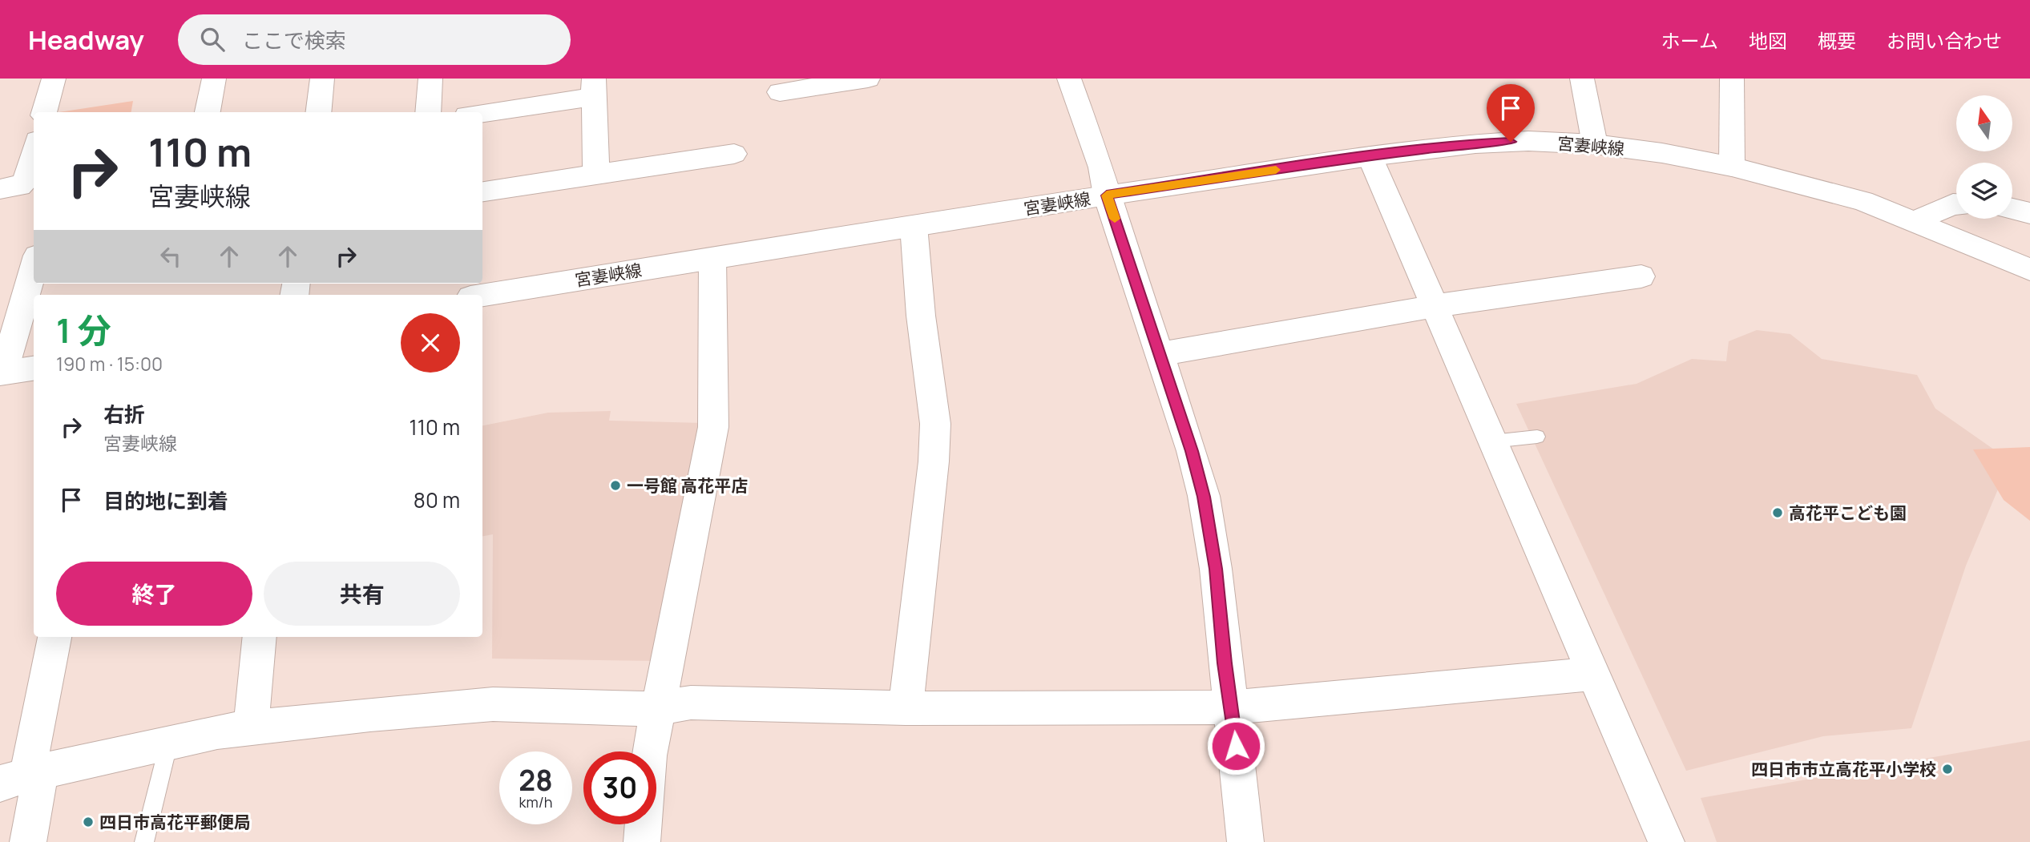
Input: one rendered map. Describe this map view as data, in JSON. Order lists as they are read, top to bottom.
{
  "streets": {
    "street": ["宮妻峡線"]
  },
  "places": [
    "一号館 高花平店",
    "高花平こども園",
    "四日市市立高花平小学校",
    "四日市高花平郵便局"
  ],
  "north": "top",
  "page": {
    "header": "Headway",
    "search": "ここで検索",
    "nav": [
      "ホーム",
      "地図",
      "概要",
      "お問い合わせ"
    ],
    "turn": ["110 m", "宮妻峡線"],
    "heading": ["1 分", "190 m · 15:00"],
    "list": [
      {
        "name": "右折",
        "note": "宮妻峡線",
        "value": "110 m"
      },
      {
        "name": "目的地に到着",
        "value": "80 m"
      }
    ],
    "buttons": ["終了", "共有"],
    "speed": "28 km/h",
    "limit": "30"
  }
}
